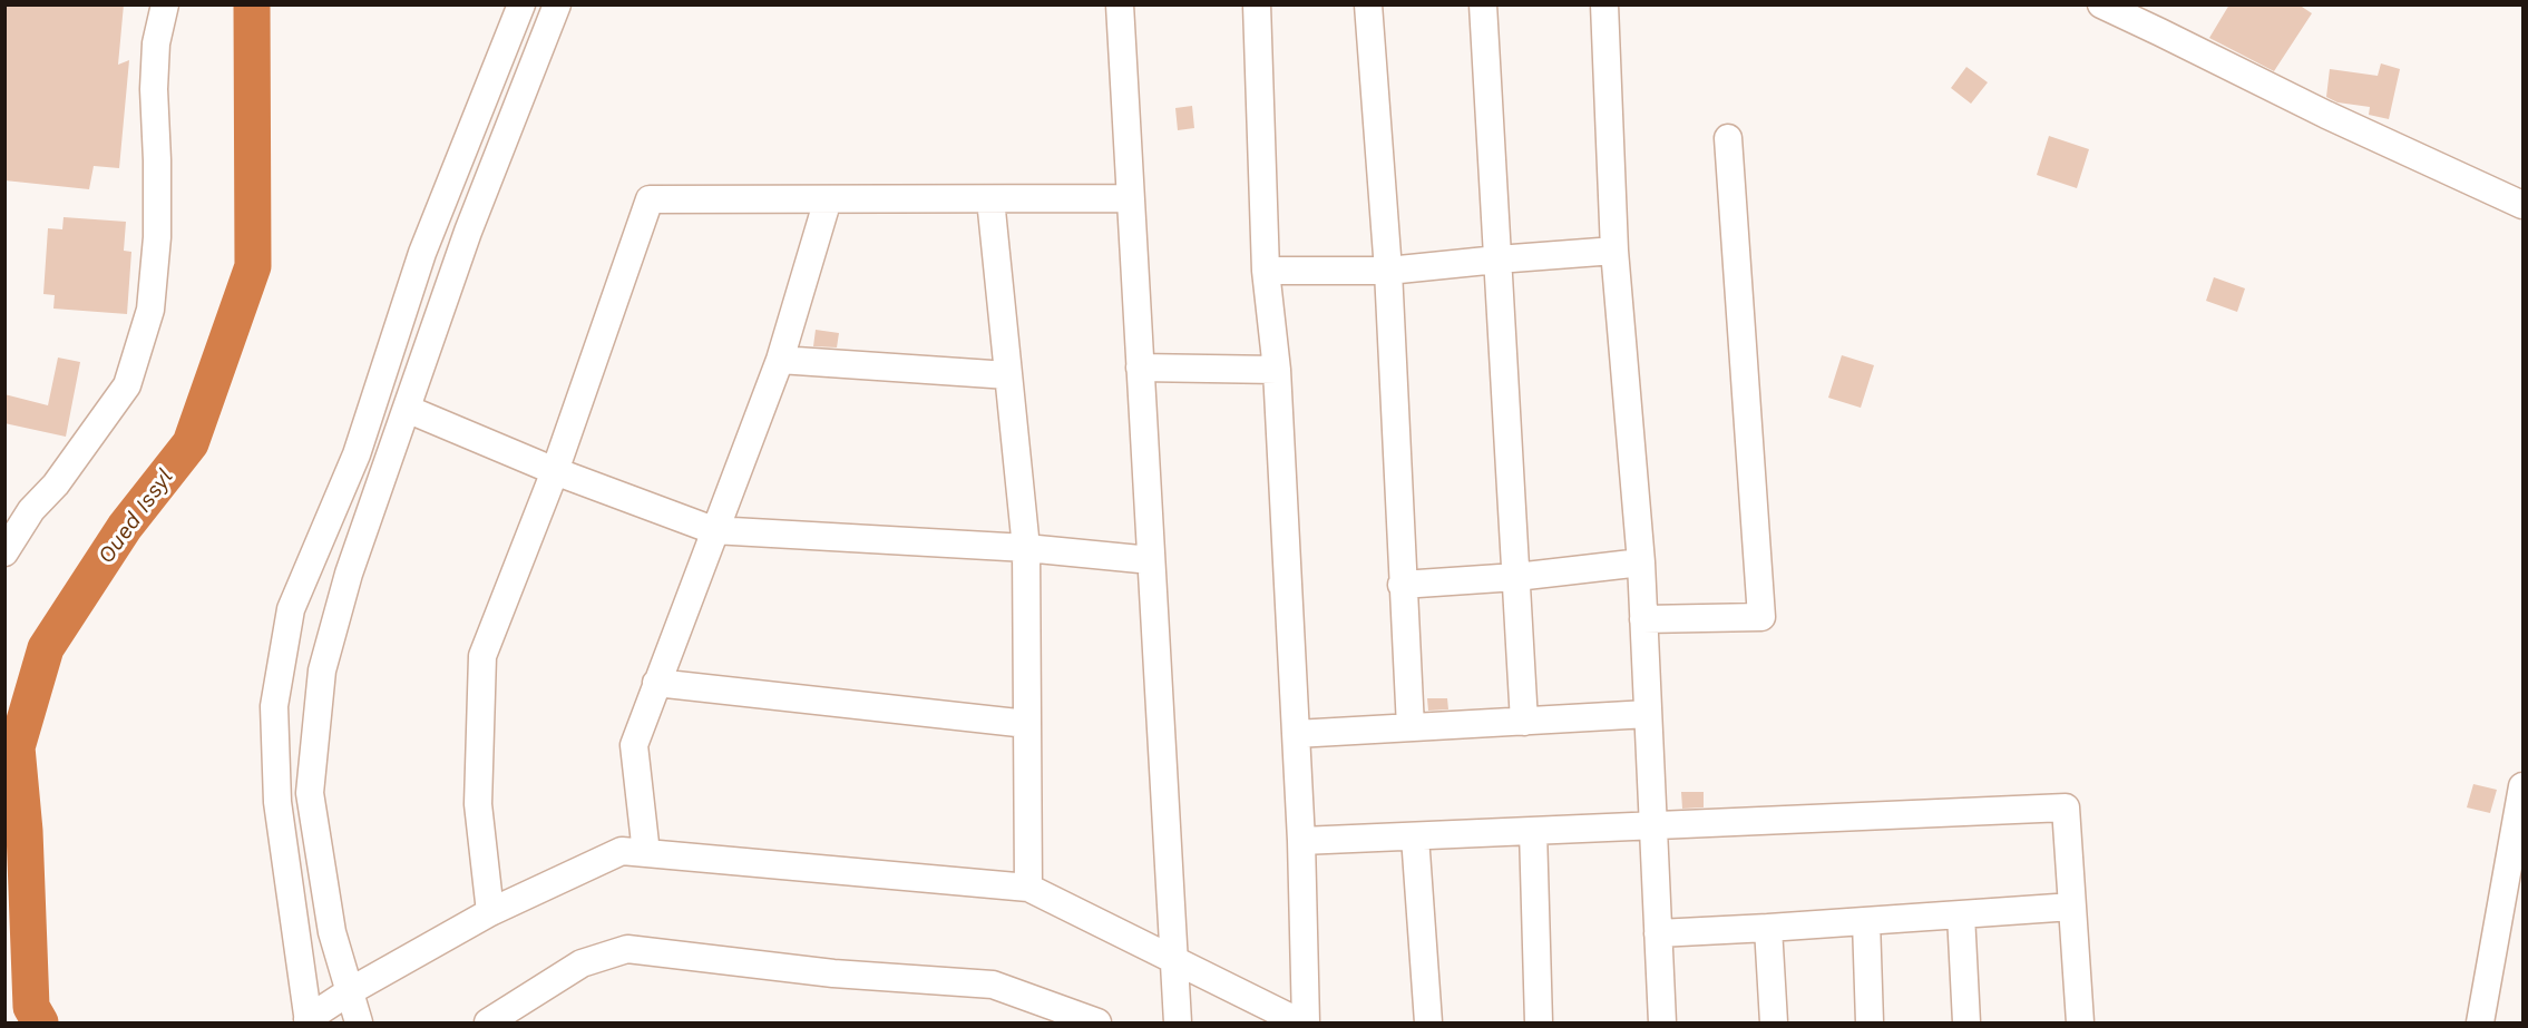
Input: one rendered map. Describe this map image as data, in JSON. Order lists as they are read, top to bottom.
{
  "water": ["Oued Issyl"]
}
